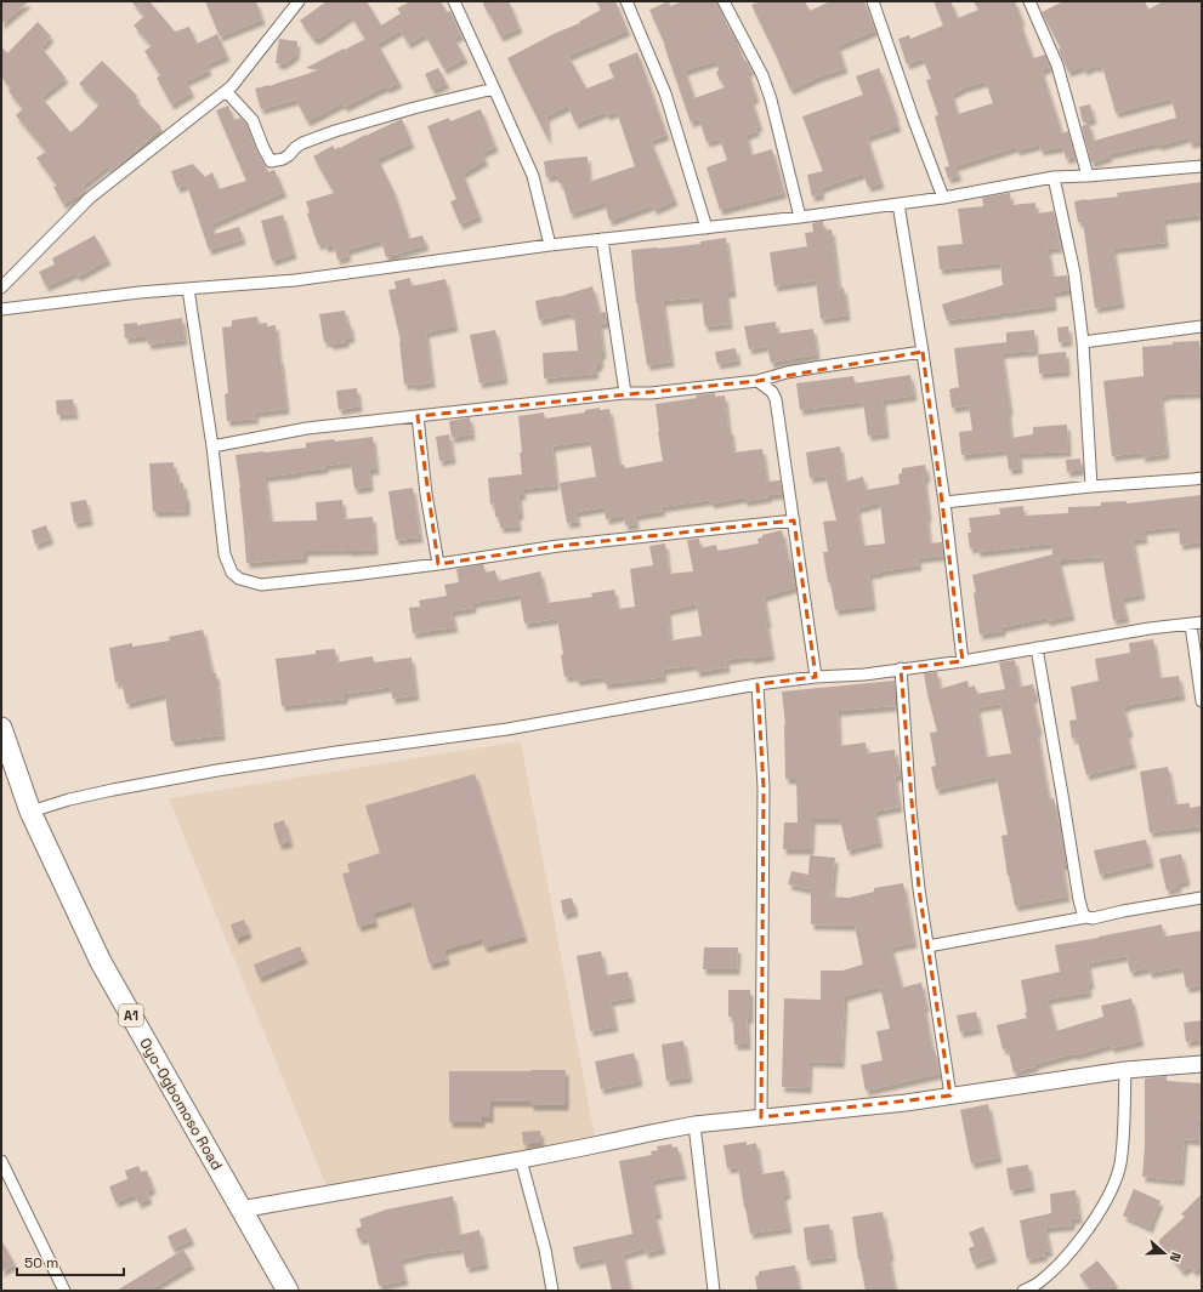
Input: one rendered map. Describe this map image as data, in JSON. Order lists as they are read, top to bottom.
{
  "streets": {
    "highway": ["A1", "Oyo-Ogbomoso Road"]
  },
  "scale_bar": "50 m",
  "north": "right"
}
